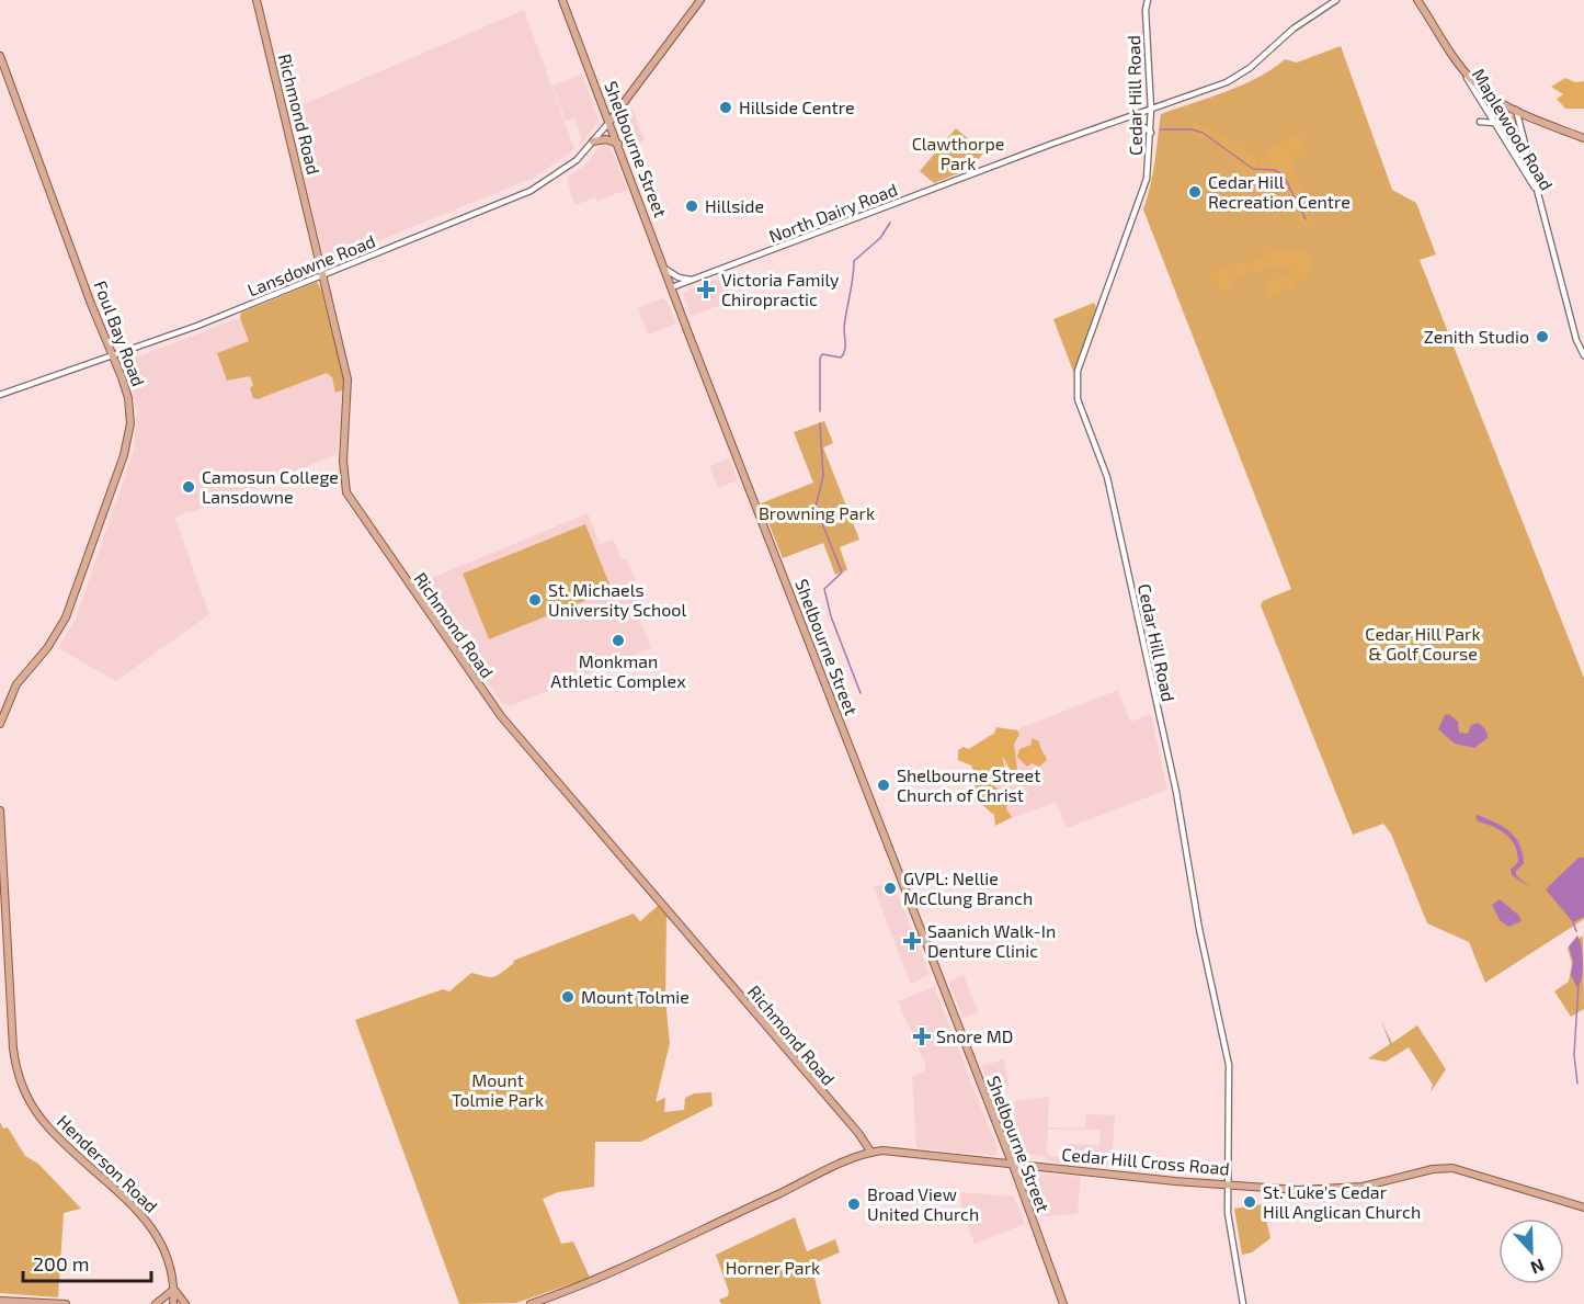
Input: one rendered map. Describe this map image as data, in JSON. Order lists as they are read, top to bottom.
{
  "streets": {
    "main road": [
      "Richmond Road",
      "Shelbourne Street",
      "Foul Bay Road",
      "Cedar Hill Cross Road",
      "Henderson Road"
    ],
    "street": [
      "Cedar Hill Road",
      "Maplewood Road",
      "North Dairy Road",
      "Lansdowne Road"
    ]
  },
  "crossings": [
    ["Cedar Hill Road", "North Dairy Road"],
    ["Cedar Hill Road", "Cedar Hill Cross Road"],
    ["Richmond Road", "Lansdowne Road"],
    ["Richmond Road", "Cedar Hill Cross Road"],
    ["Shelbourne Street", "North Dairy Road"],
    ["Shelbourne Street", "Lansdowne Road"],
    ["Shelbourne Street", "Cedar Hill Cross Road"],
    ["Lansdowne Road", "Foul Bay Road"]
  ],
  "parks": [
    "Clawthorpe Park",
    "Browning Park",
    "Cedar Hill Park & Golf Course",
    "Mount Tolmie Park",
    "Horner Park"
  ],
  "places": {
    "other": [
      "Hillside Centre",
      "Cedar Hill Recreation Centre",
      "Hillside",
      "Zenith Studio",
      "Camosun College Lansdowne",
      "St. Michaels University School",
      "Monkman Athletic Complex",
      "Shelbourne Street Church of Christ",
      "GVPL: Nellie McClung Branch",
      "Mount Tolmie",
      "St. Luke's Cedar Hill Anglican Church",
      "Broad View United Church"
    ],
    "health": ["Victoria Family Chiropractic", "Saanich Walk-In Denture Clinic", "Snore MD"]
  },
  "scale_bar": "200 m",
  "north": "bottom"
}
